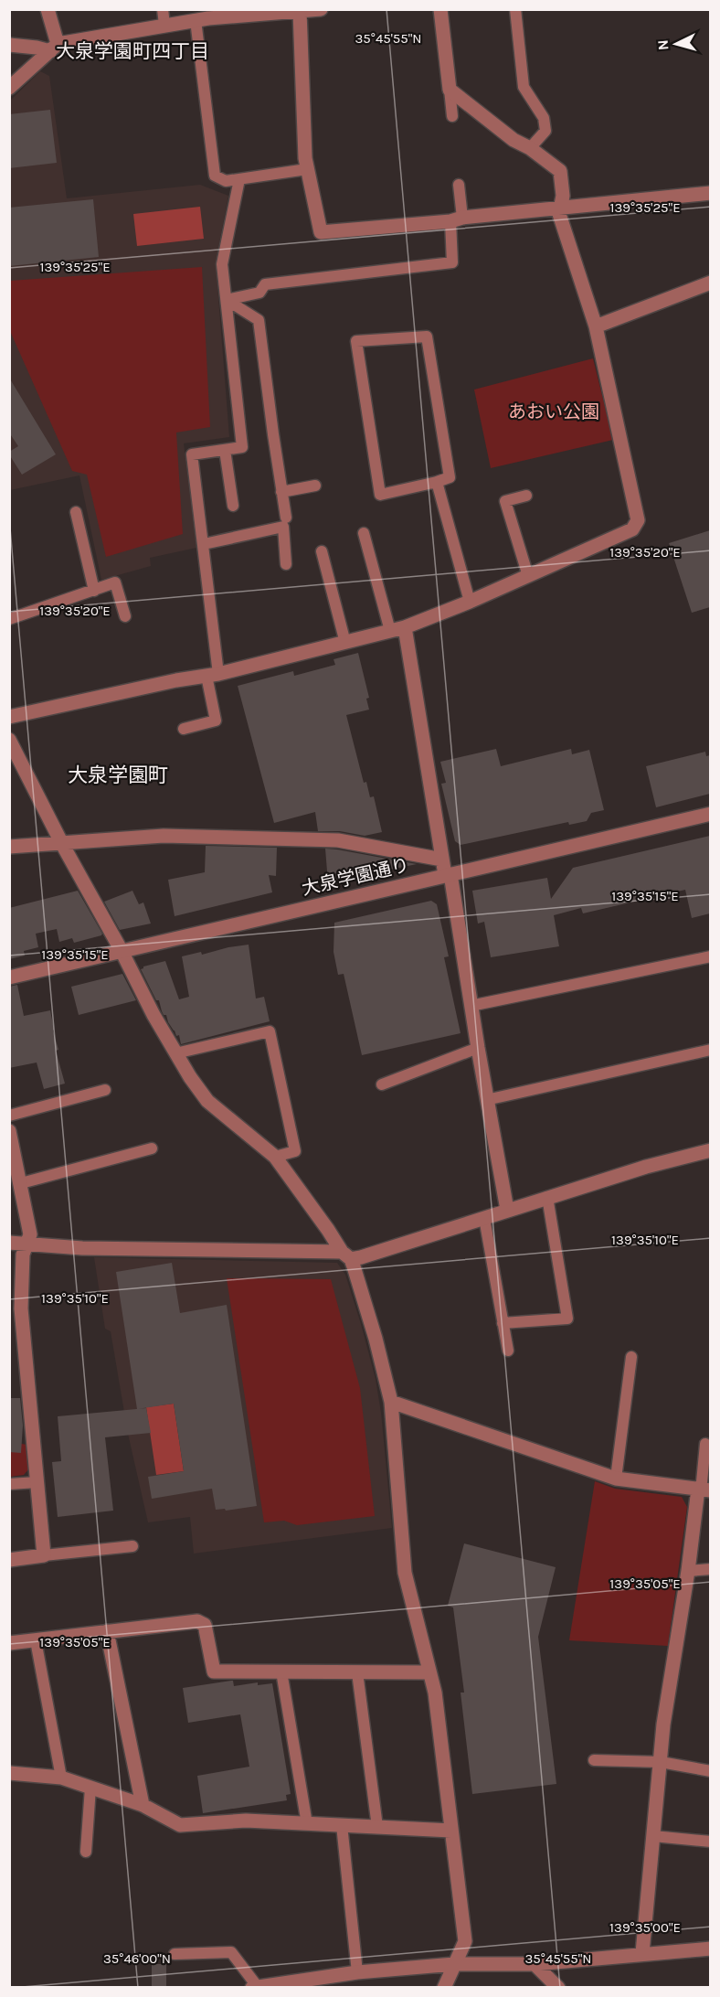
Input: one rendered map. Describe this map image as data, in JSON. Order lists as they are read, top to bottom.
{
  "streets": {
    "street": ["大泉学園通り"]
  },
  "districts": ["大泉学園町四丁目", "大泉学園町"],
  "parks": ["あおい公園"],
  "north": "left",
  "coordinates": [
    "35°45'55\"N",
    "139°35'25\"E",
    "139°35'20\"E",
    "139°35'15\"E",
    "139°35'10\"E",
    "139°35'05\"E",
    "139°35'00\"E",
    "35°46'00\"N"
  ]
}
